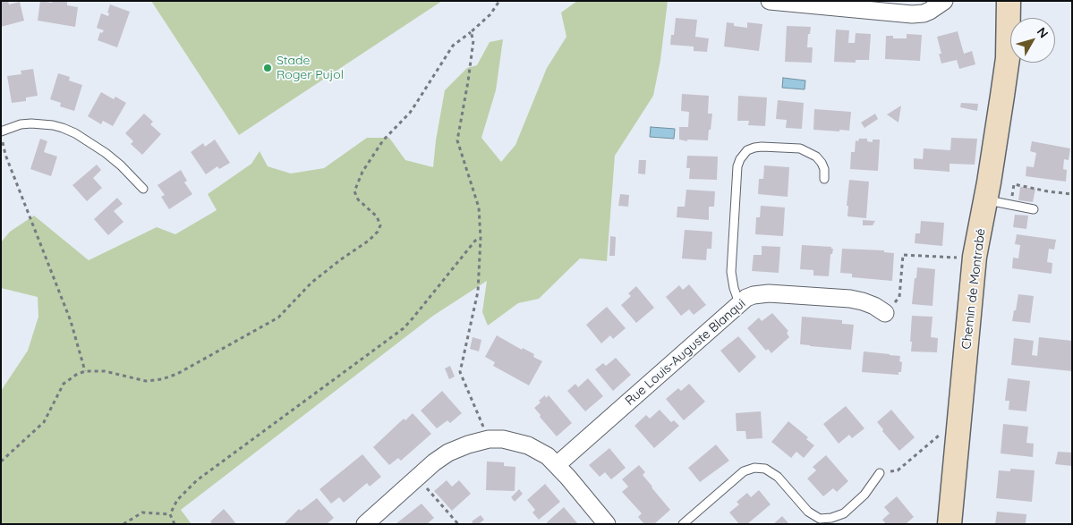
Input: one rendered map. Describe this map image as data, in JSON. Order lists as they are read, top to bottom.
{
  "streets": {
    "street": ["Chemin de Montrabé", "Rue Louis-Auguste Blanqui"]
  },
  "places": ["Stade Roger Pujol"],
  "north": "top right"
}
